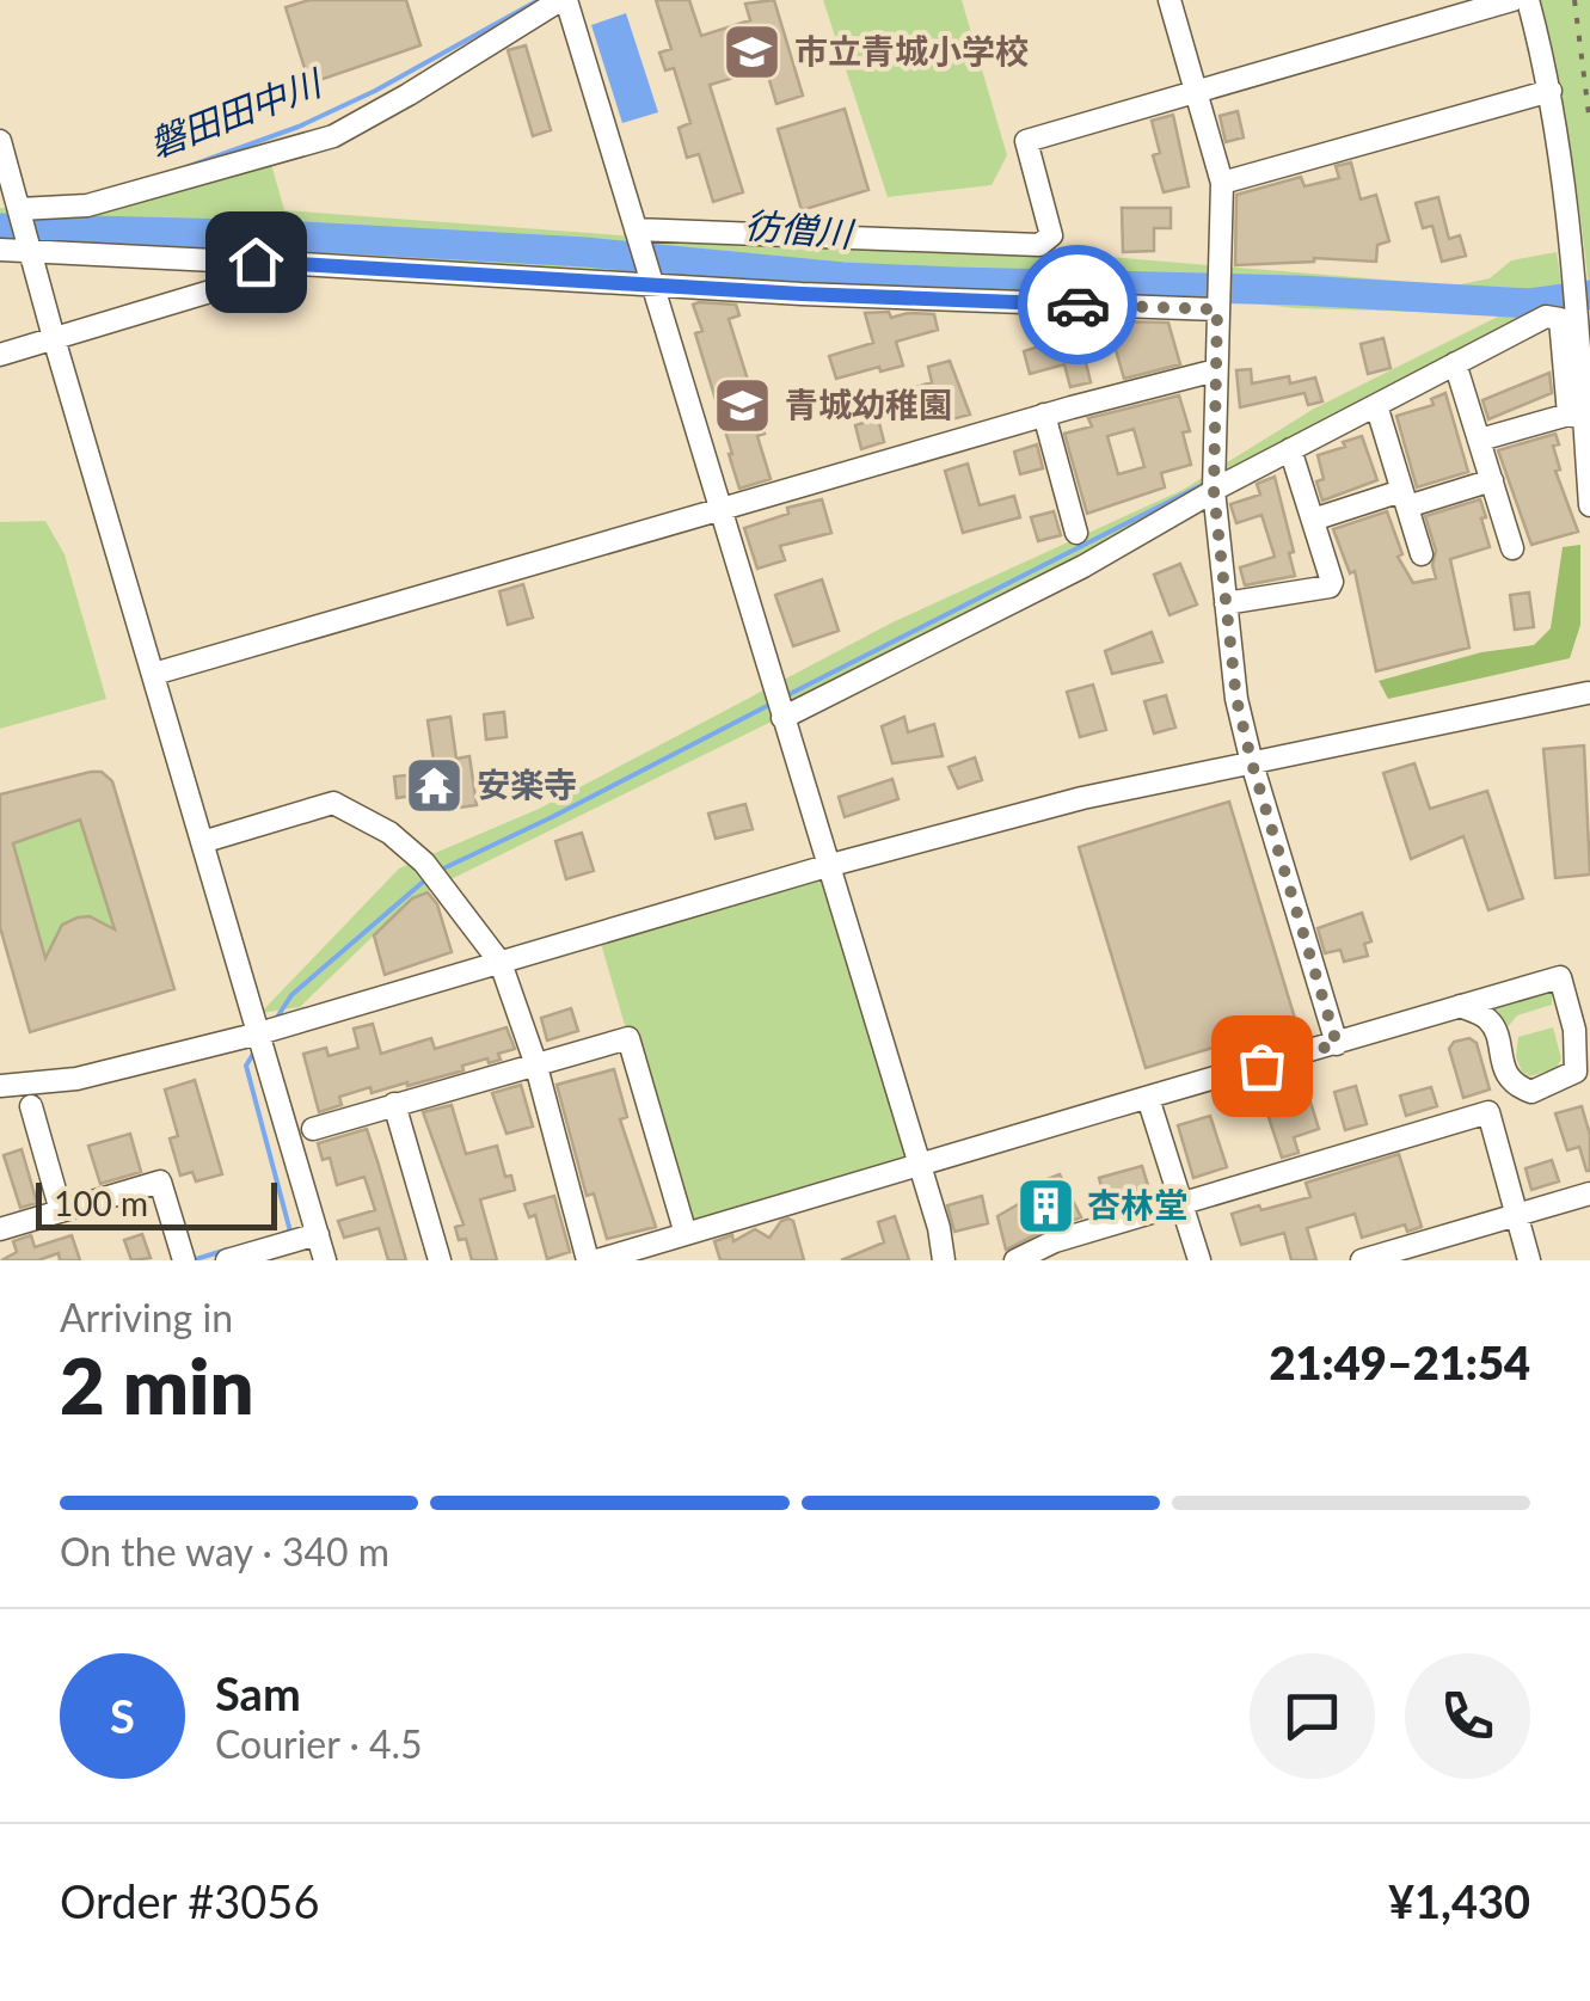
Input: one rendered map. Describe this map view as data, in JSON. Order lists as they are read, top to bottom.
{
  "water": ["磐田田中川", "彷僧川"],
  "places": {
    "school or university": ["市立青城小学校", "青城幼稚園"],
    "temple": ["安楽寺"],
    "building": ["杏林堂"]
  },
  "scale_bar": "100 m",
  "page": {
    "scale": "100 m",
    "heading": ["2 min", "Arriving in", "21:49–21:54"],
    "panel": [
      "Sam",
      "Courier · 4.5",
      "Order #3056",
      "¥1,430"
    ],
    "bar": "On the way · 340 m",
    "round": "S"
  }
}
